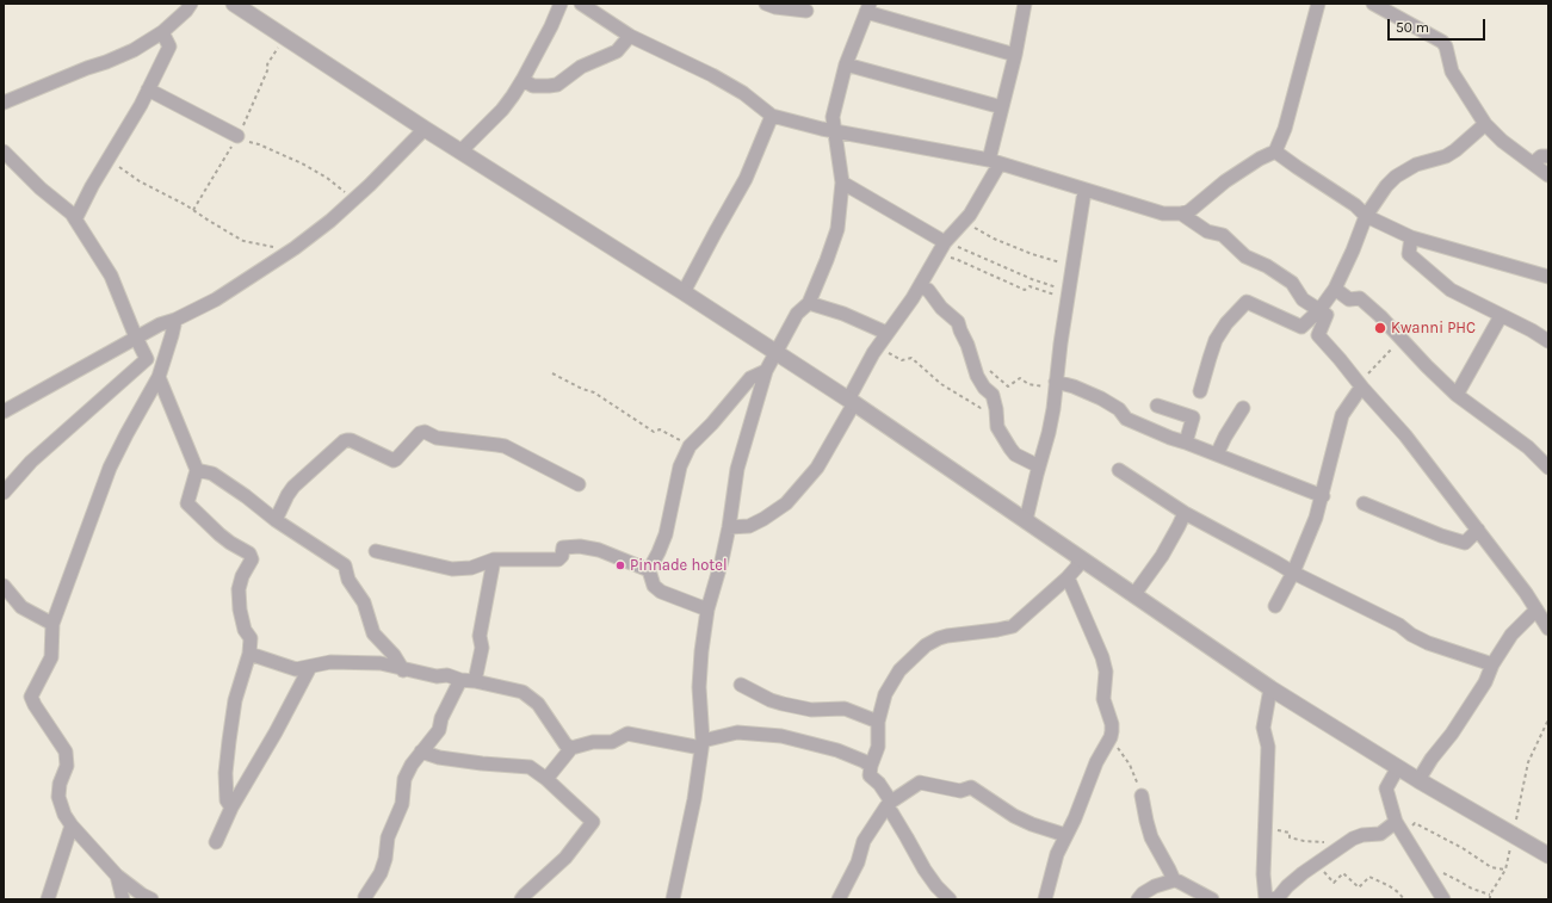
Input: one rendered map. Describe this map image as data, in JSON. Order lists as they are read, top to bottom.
{
  "places": ["Kwanni PHC", "Pinnade hotel"],
  "scale_bar": "50 m"
}
